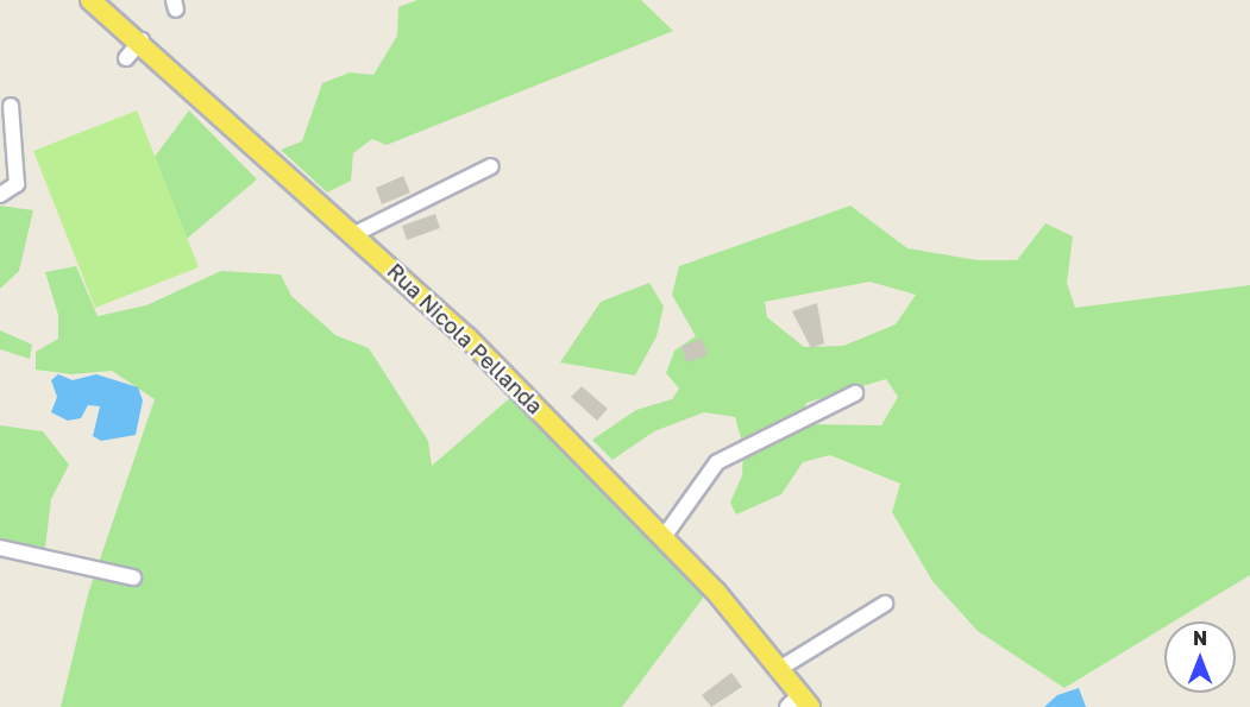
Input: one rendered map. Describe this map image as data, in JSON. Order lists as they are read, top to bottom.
{
  "streets": {
    "main road": ["Rua Nicola Pellanda"]
  },
  "north": "top"
}
